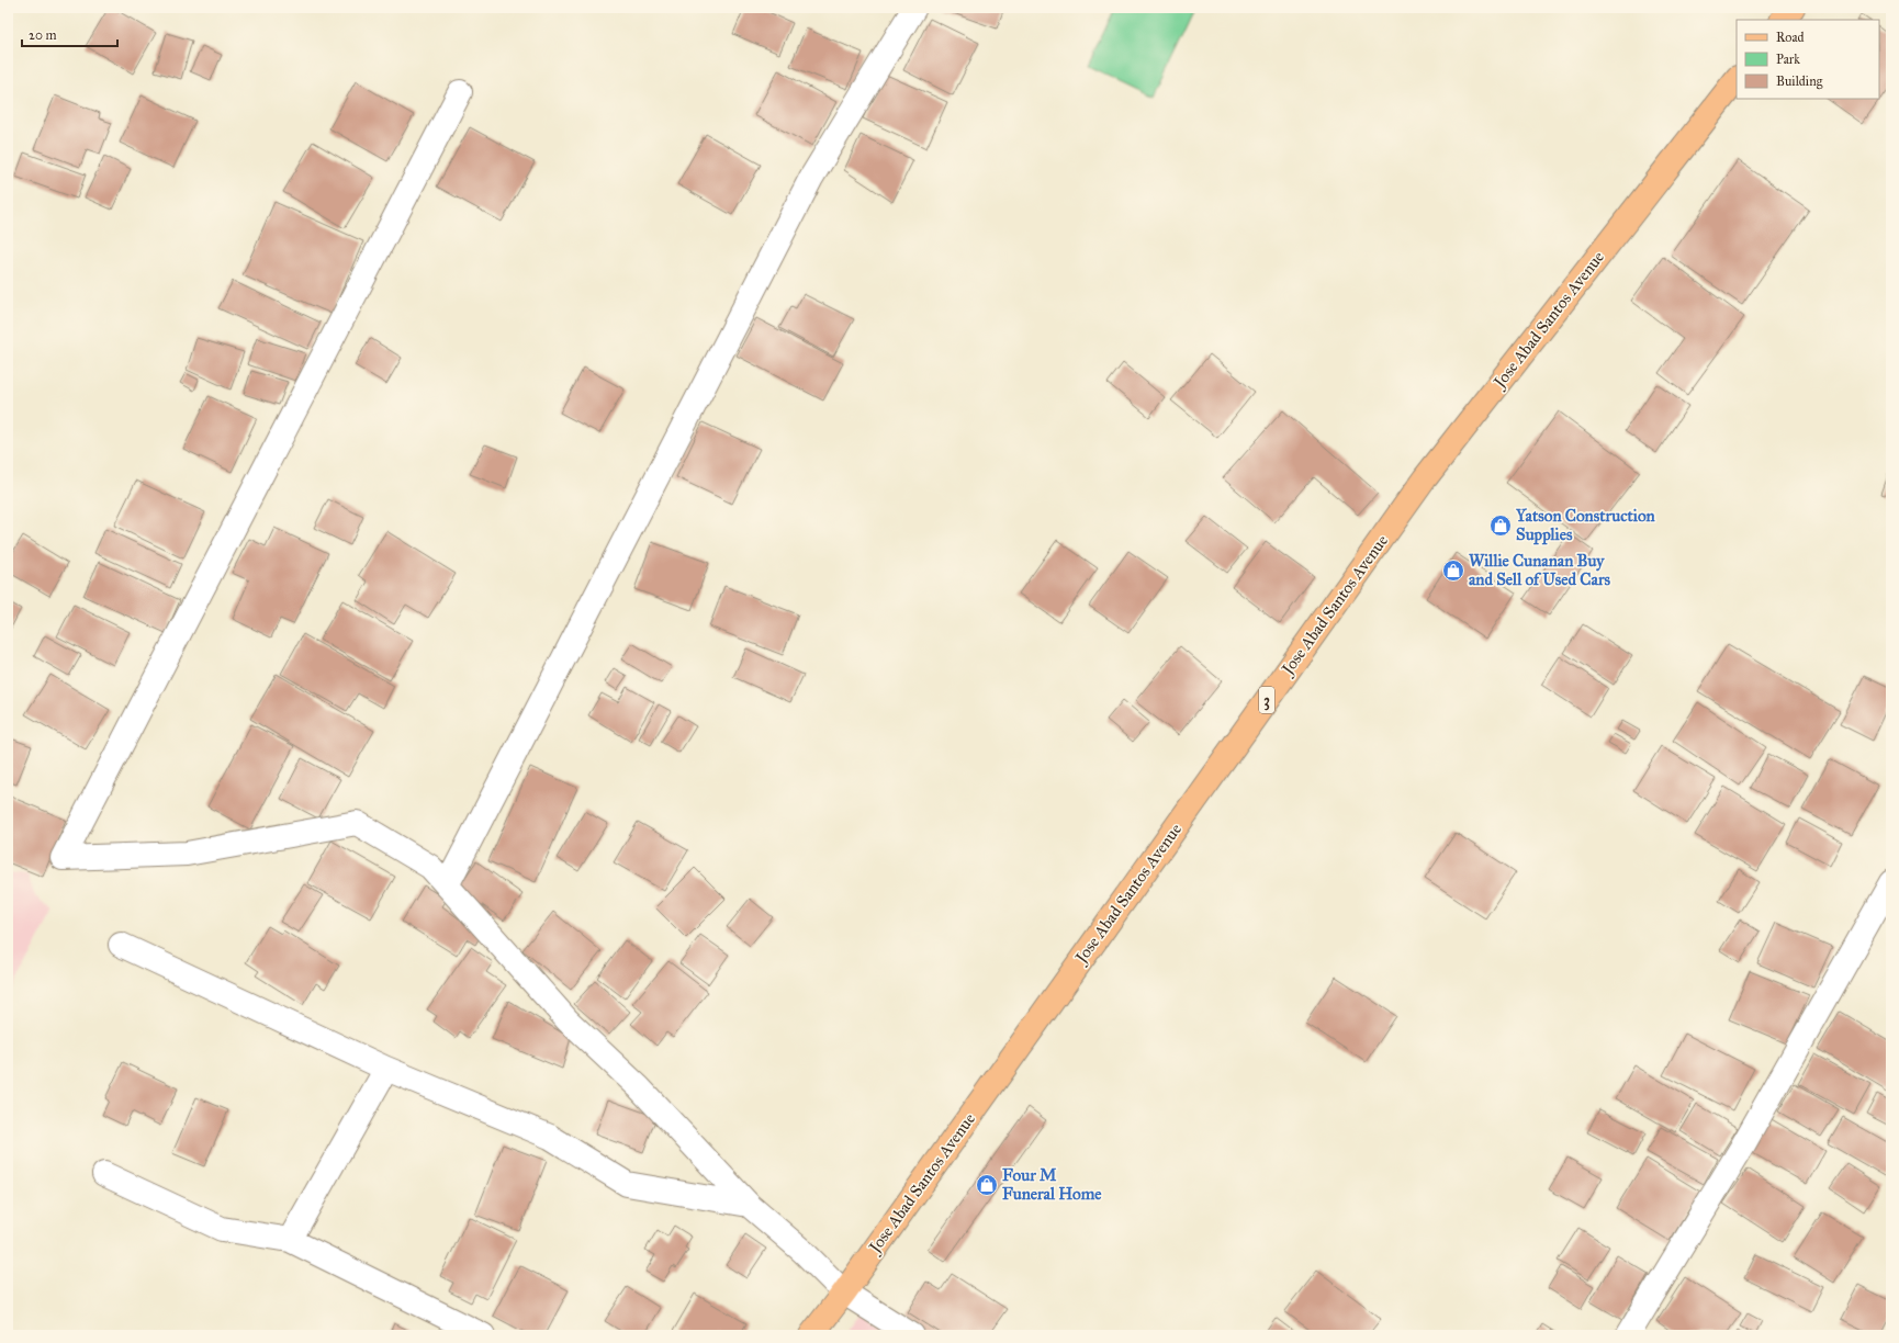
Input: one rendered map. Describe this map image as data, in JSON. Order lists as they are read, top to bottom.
{
  "streets": {
    "main road": ["Jose Abad Santos Avenue", "3"]
  },
  "places": {
    "shop": ["Yatson Construction Supplies", "Willie Cunanan Buy and Sell of Used Cars", "Four M Funeral Home"]
  },
  "legend": ["Road", "Park", "Building"],
  "scale_bar": "20 m"
}
